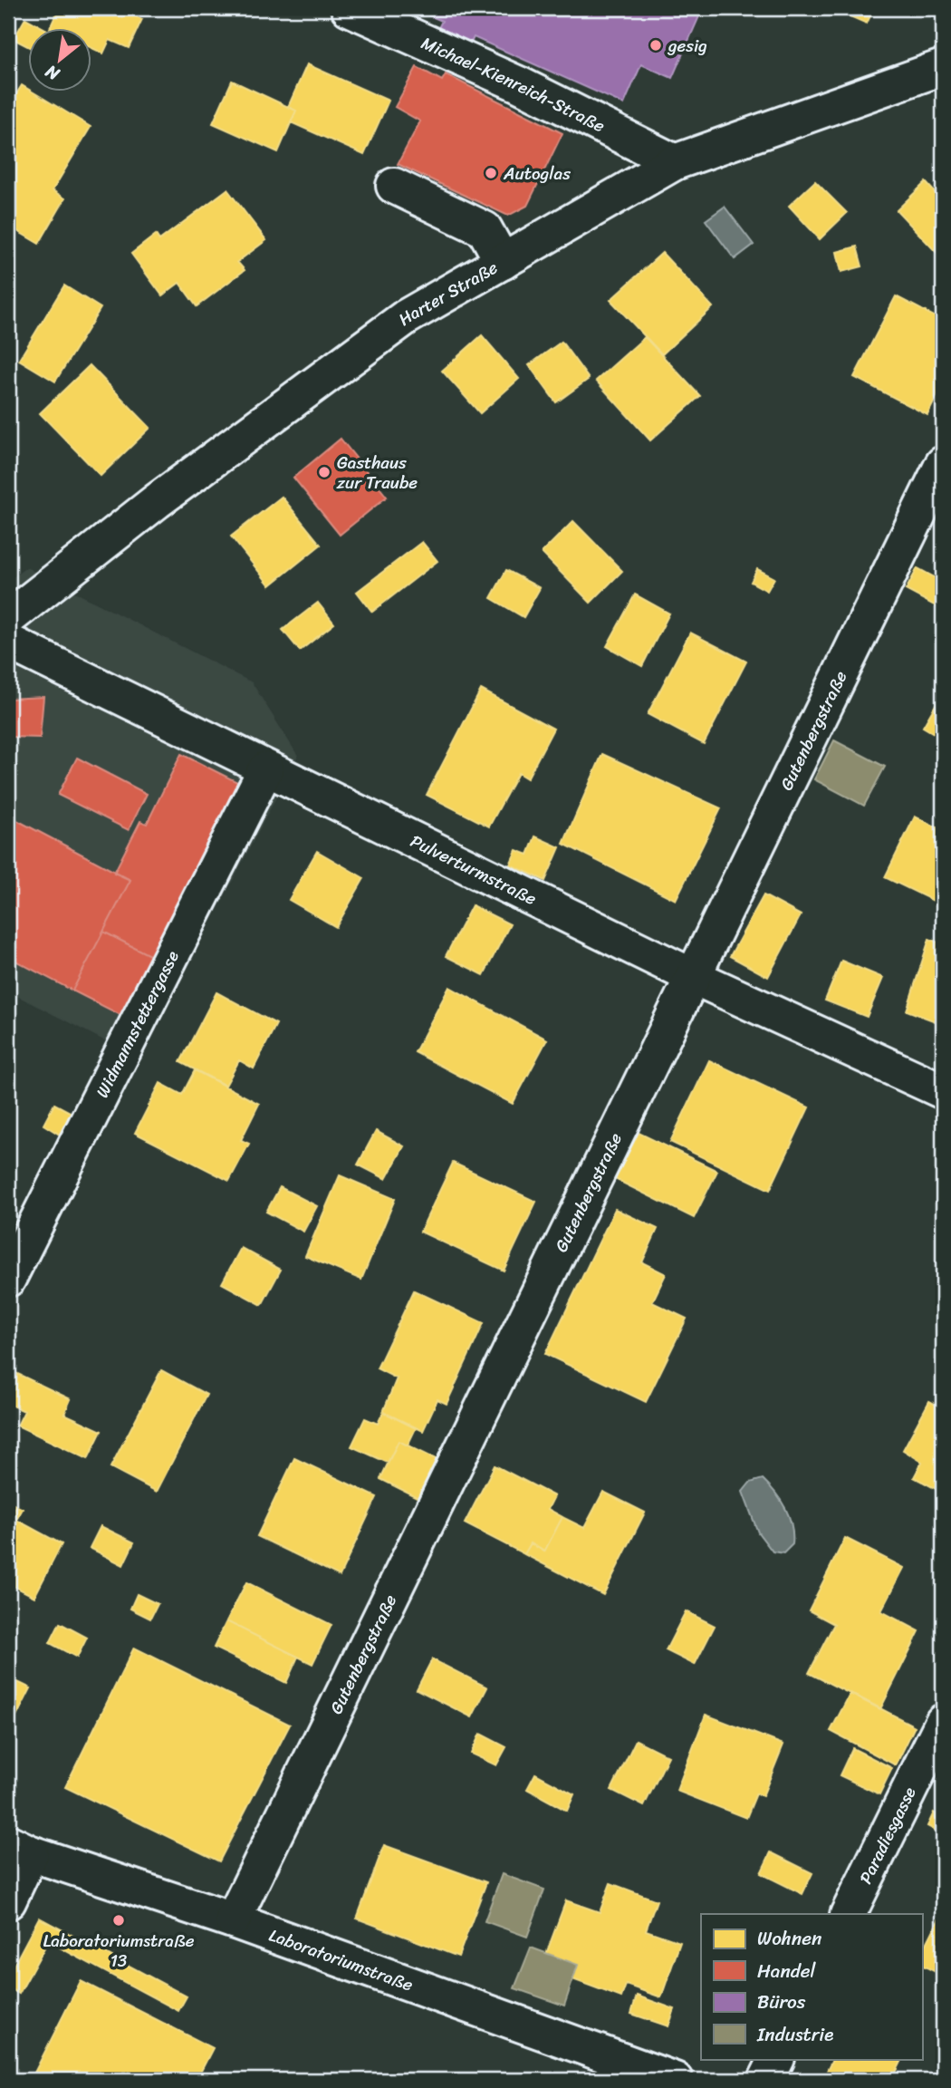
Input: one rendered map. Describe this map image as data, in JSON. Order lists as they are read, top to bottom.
{
  "streets": {
    "street": [
      "Michael-Kienreich-Straße",
      "Harter Straße",
      "Gutenbergstraße",
      "Pulverturmstraße",
      "Widmannstettergasse",
      "Paradiesgasse",
      "Laboratoriumstraße"
    ]
  },
  "crossings": [
    ["Michael-Kienreich-Straße", "Harter Straße"],
    ["Gutenbergstraße", "Pulverturmstraße"],
    ["Gutenbergstraße", "Laboratoriumstraße"],
    ["Pulverturmstraße", "Widmannstettergasse"]
  ],
  "places": [
    "gesig",
    "Autoglas",
    "Gasthaus zur Traube",
    "Laboratoriumstraße 13"
  ],
  "legend": [
    "Wohnen",
    "Handel",
    "Büros",
    "Industrie"
  ],
  "north": "bottom left"
}
